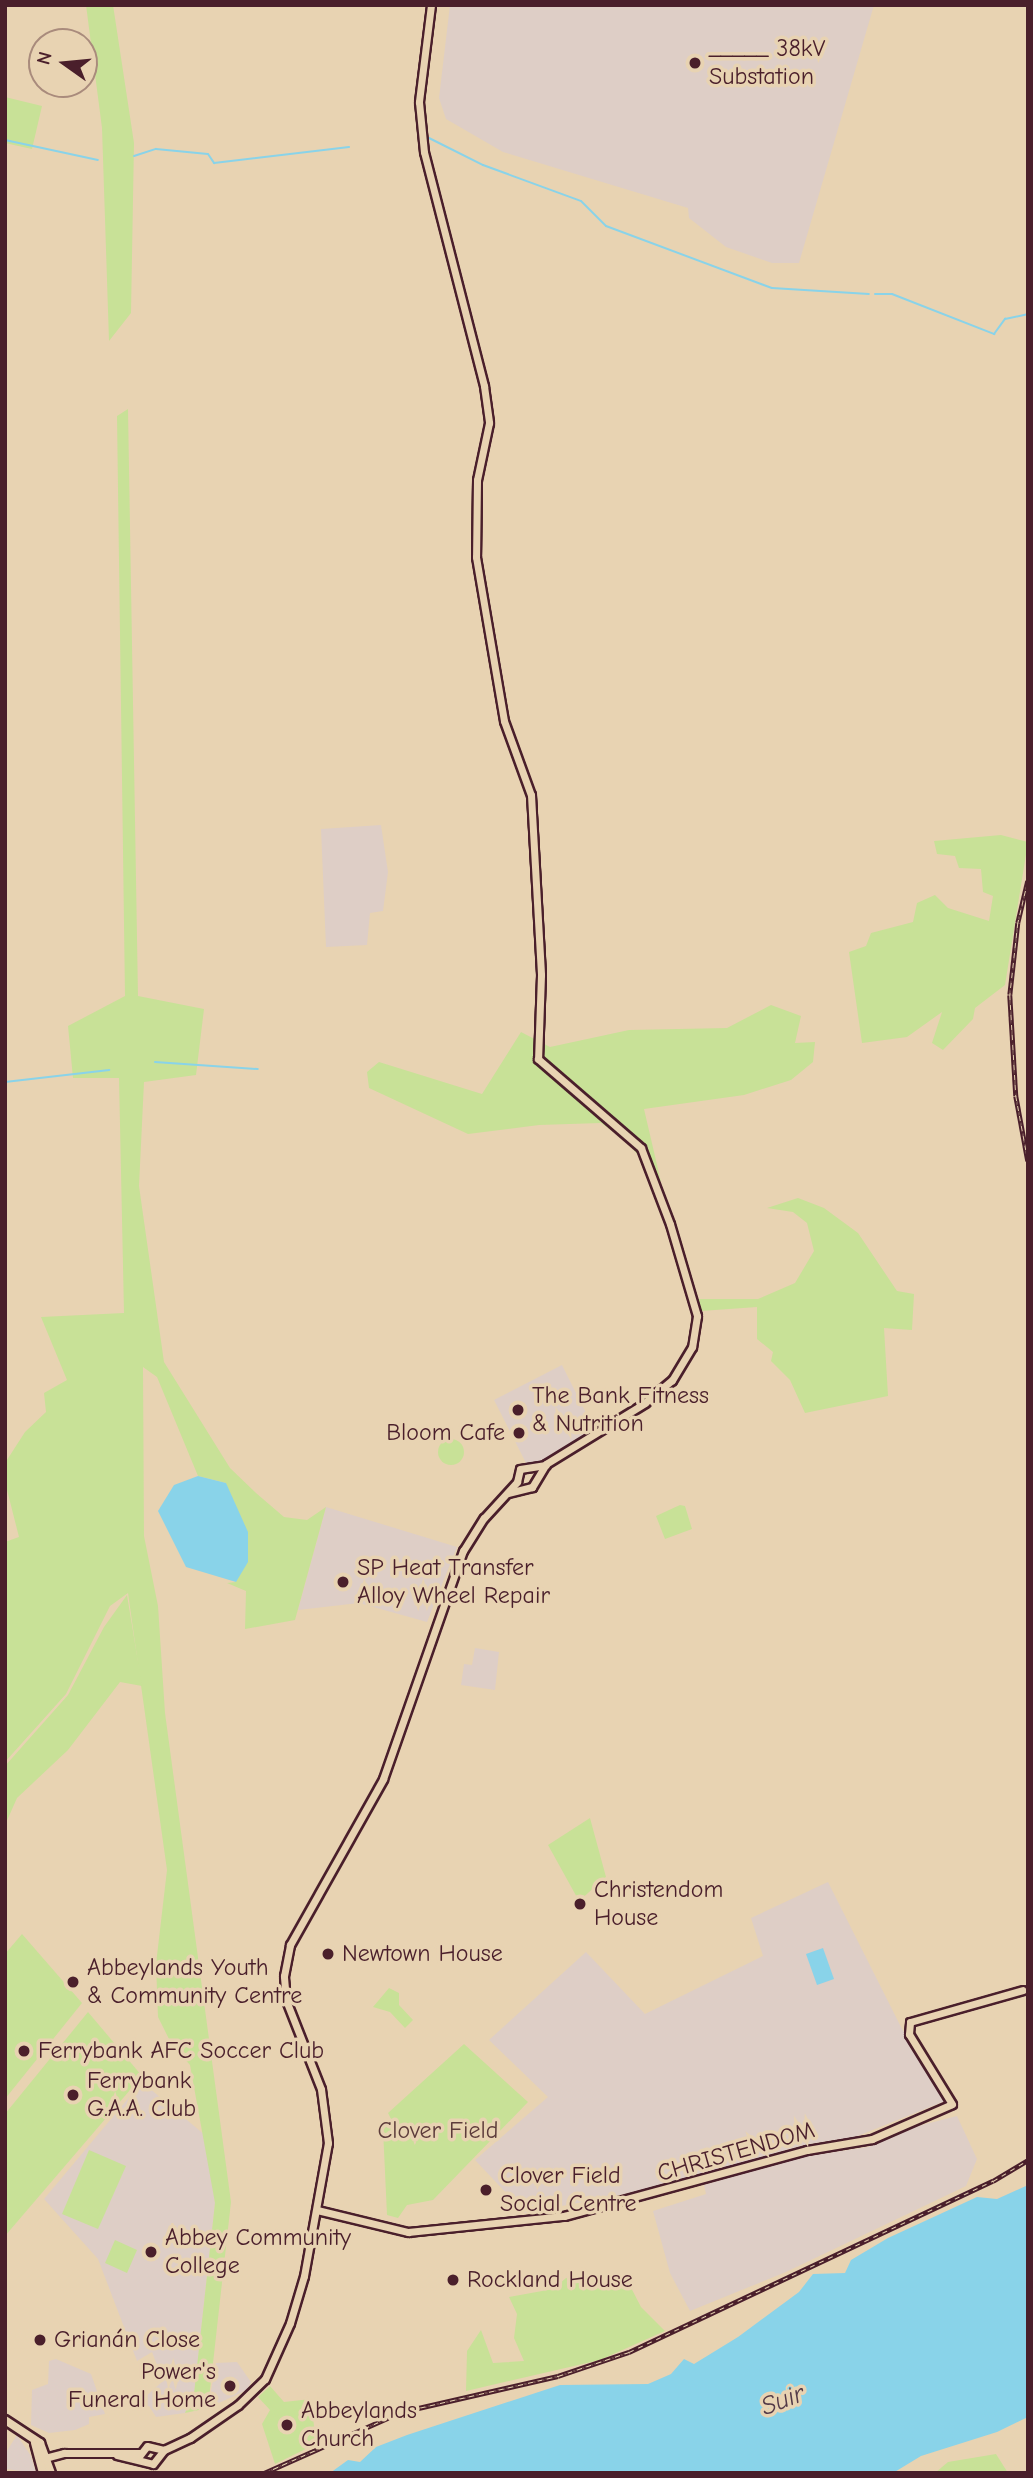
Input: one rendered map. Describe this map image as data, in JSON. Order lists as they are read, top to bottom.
{
  "streets": {
    "street": ["CHRISTENDOM"]
  },
  "water": ["Suir"],
  "parks": ["Clover Field"],
  "places": [
    "_____ 38kV Substation",
    "The Bank Fitness & Nutrition",
    "Bloom Cafe",
    "SP Heat Transfer Alloy Wheel Repair",
    "Christendom House",
    "Newtown House",
    "Abbeylands Youth & Community Centre",
    "Ferrybank AFC Soccer Club",
    "Ferrybank G.A.A. Club",
    "Clover Field Social Centre",
    "Abbey Community College",
    "Rockland House",
    "Grianán Close",
    "Power's Funeral Home",
    "Abbeylands Church"
  ],
  "north": "left"
}
